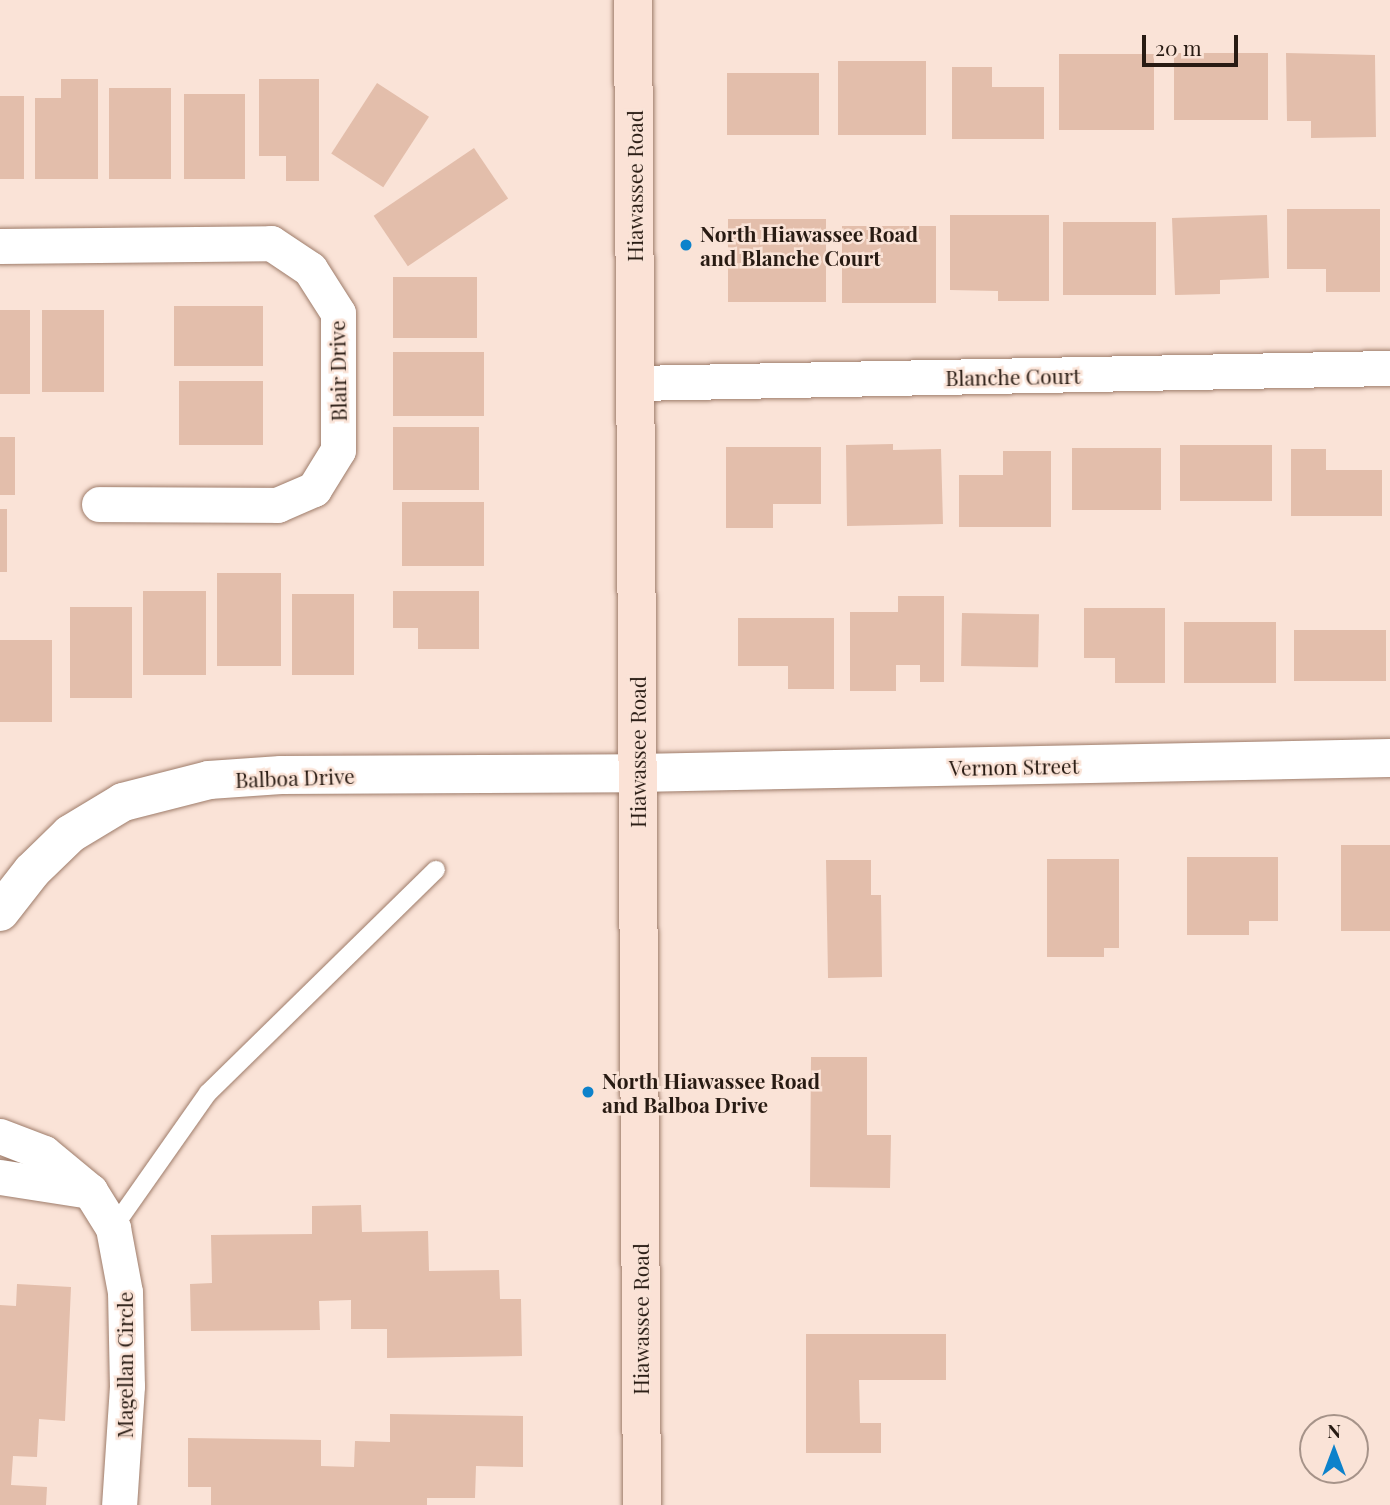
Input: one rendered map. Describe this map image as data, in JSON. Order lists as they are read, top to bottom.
{
  "streets": {
    "main road": ["Hiawassee Road"],
    "street": [
      "Blair Drive",
      "Blanche Court",
      "Vernon Street",
      "Balboa Drive",
      "Magellan Circle"
    ]
  },
  "crossings": [
    ["Hiawassee Road", "Blanche Court"],
    ["Hiawassee Road", "Vernon Street"],
    ["Hiawassee Road", "Balboa Drive"],
    ["Vernon Street", "Balboa Drive"]
  ],
  "places": ["North Hiawassee Road and Blanche Court", "North Hiawassee Road and Balboa Drive"],
  "scale_bar": "20 m",
  "north": "top"
}
